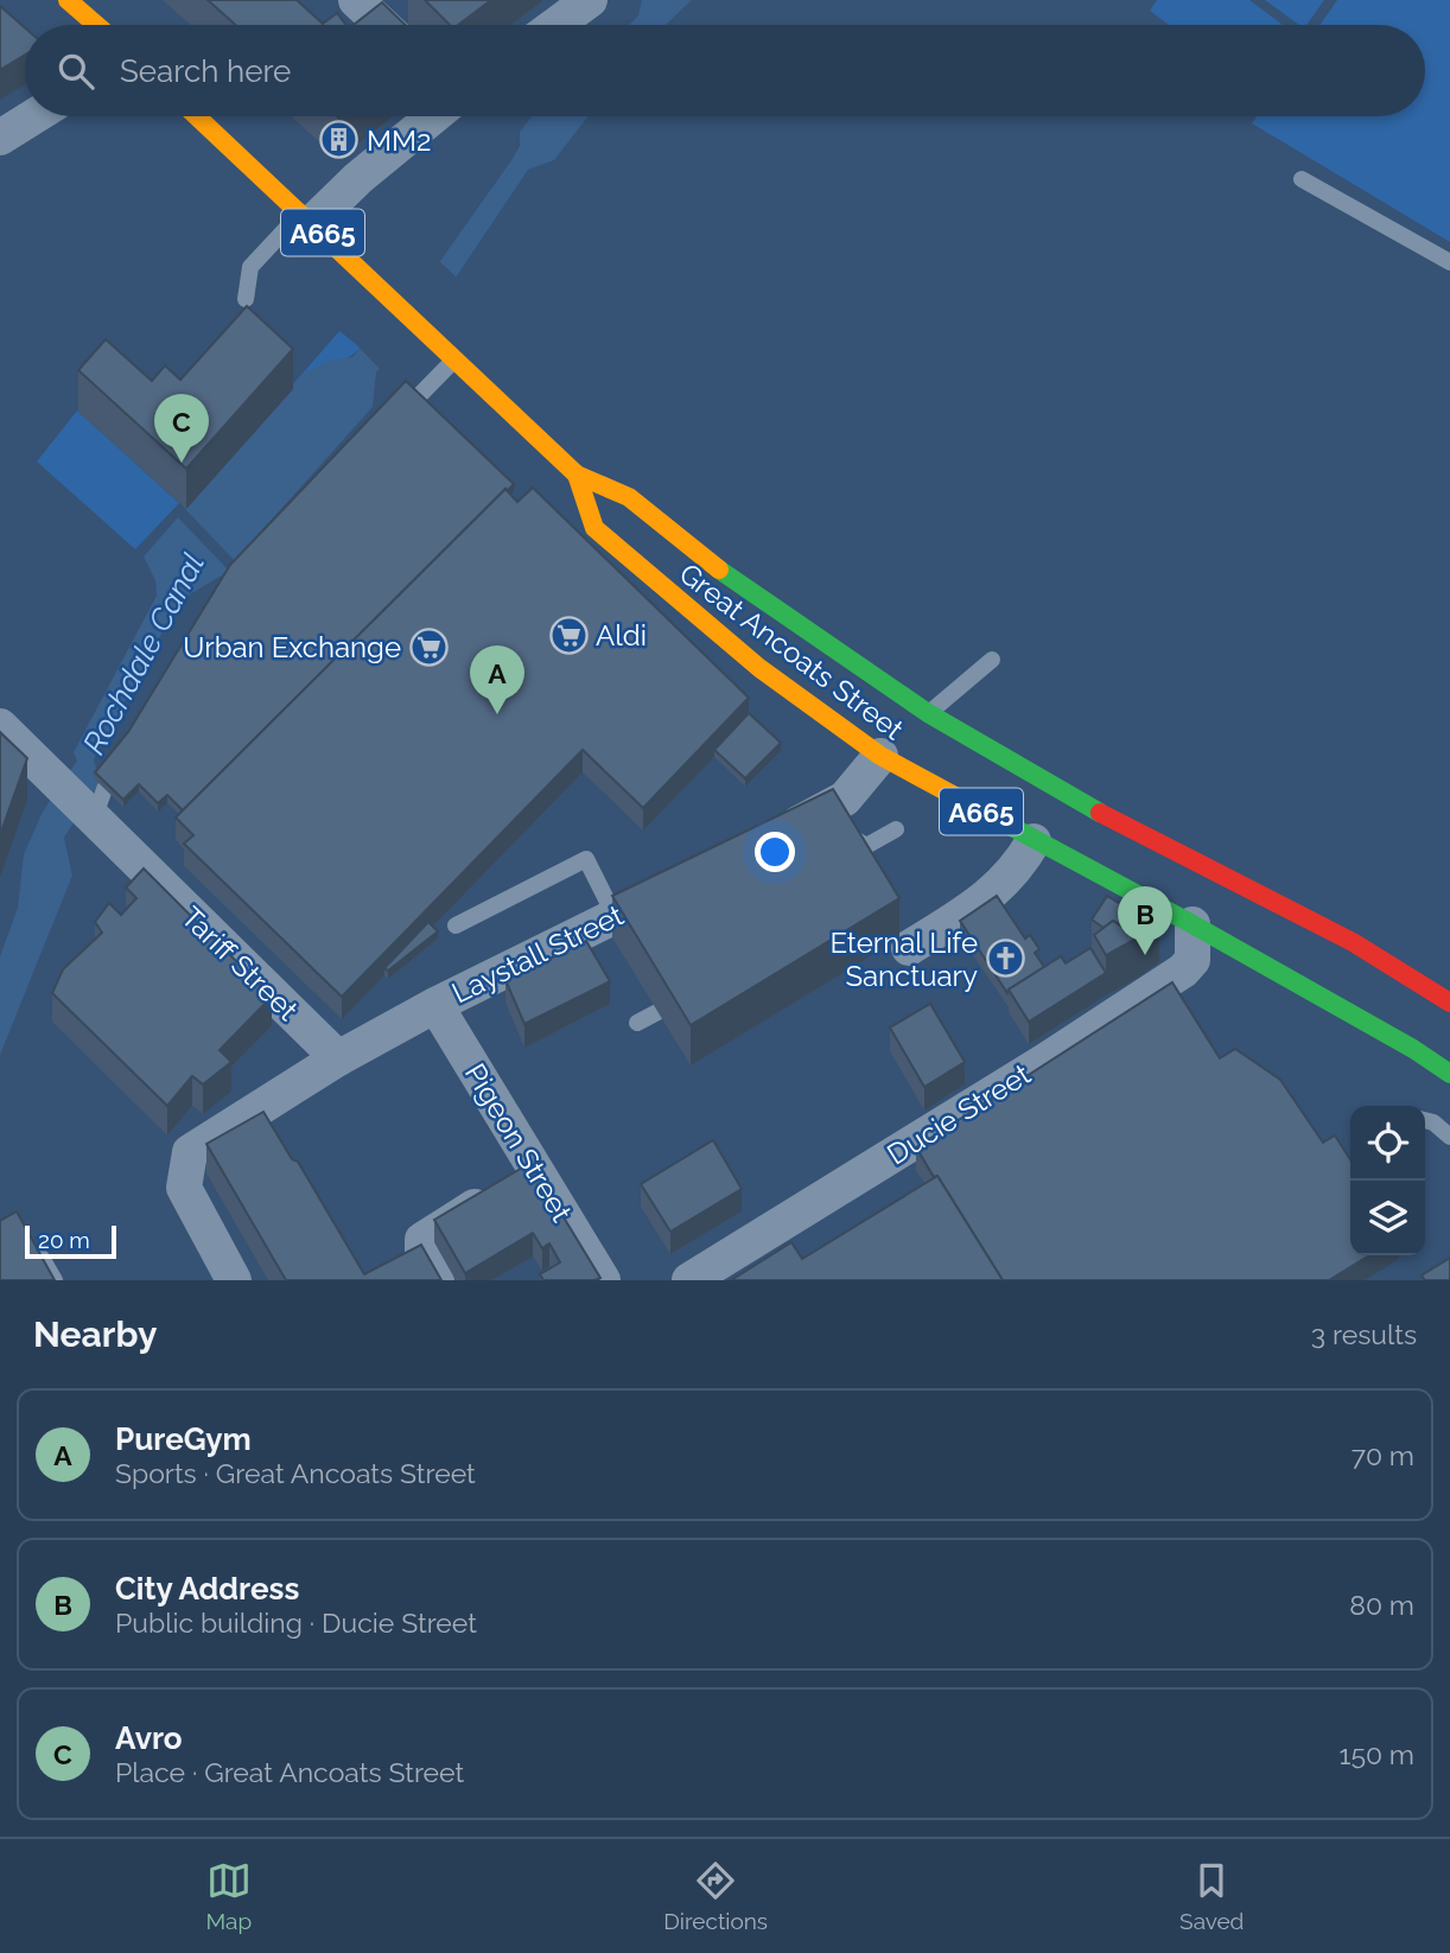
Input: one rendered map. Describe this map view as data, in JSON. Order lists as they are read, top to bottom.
{
  "streets": {
    "highway": ["A665", "Great Ancoats Street"],
    "street": [
      "Laystall Street",
      "Tariff Street",
      "Ducie Street",
      "Pigeon Street"
    ]
  },
  "crossings": [
    ["Great Ancoats Street", "Ducie Street"],
    ["Laystall Street", "Tariff Street"],
    ["Laystall Street", "Pigeon Street"]
  ],
  "water": ["Rochdale Canal"],
  "places": {
    "building": ["MM2"],
    "supermarket": ["Aldi", "Urban Exchange"],
    "church": ["Eternal Life Sanctuary"]
  },
  "scale_bar": "20 m",
  "page": {
    "search": "Search here",
    "pins": ["C", "A", "B"],
    "scale": "20 m",
    "heading": ["Nearby", "3 results"],
    "list": [
      {
        "mark": "A",
        "name": "PureGym",
        "note": "Sports · Great Ancoats Street",
        "value": "70 m"
      },
      {
        "mark": "B",
        "name": "City Address",
        "note": "Public building · Ducie Street",
        "value": "80 m"
      },
      {
        "mark": "C",
        "name": "Avro",
        "note": "Place · Great Ancoats Street",
        "value": "150 m"
      }
    ],
    "nav": ["Map", "Directions", "Saved"]
  }
}
